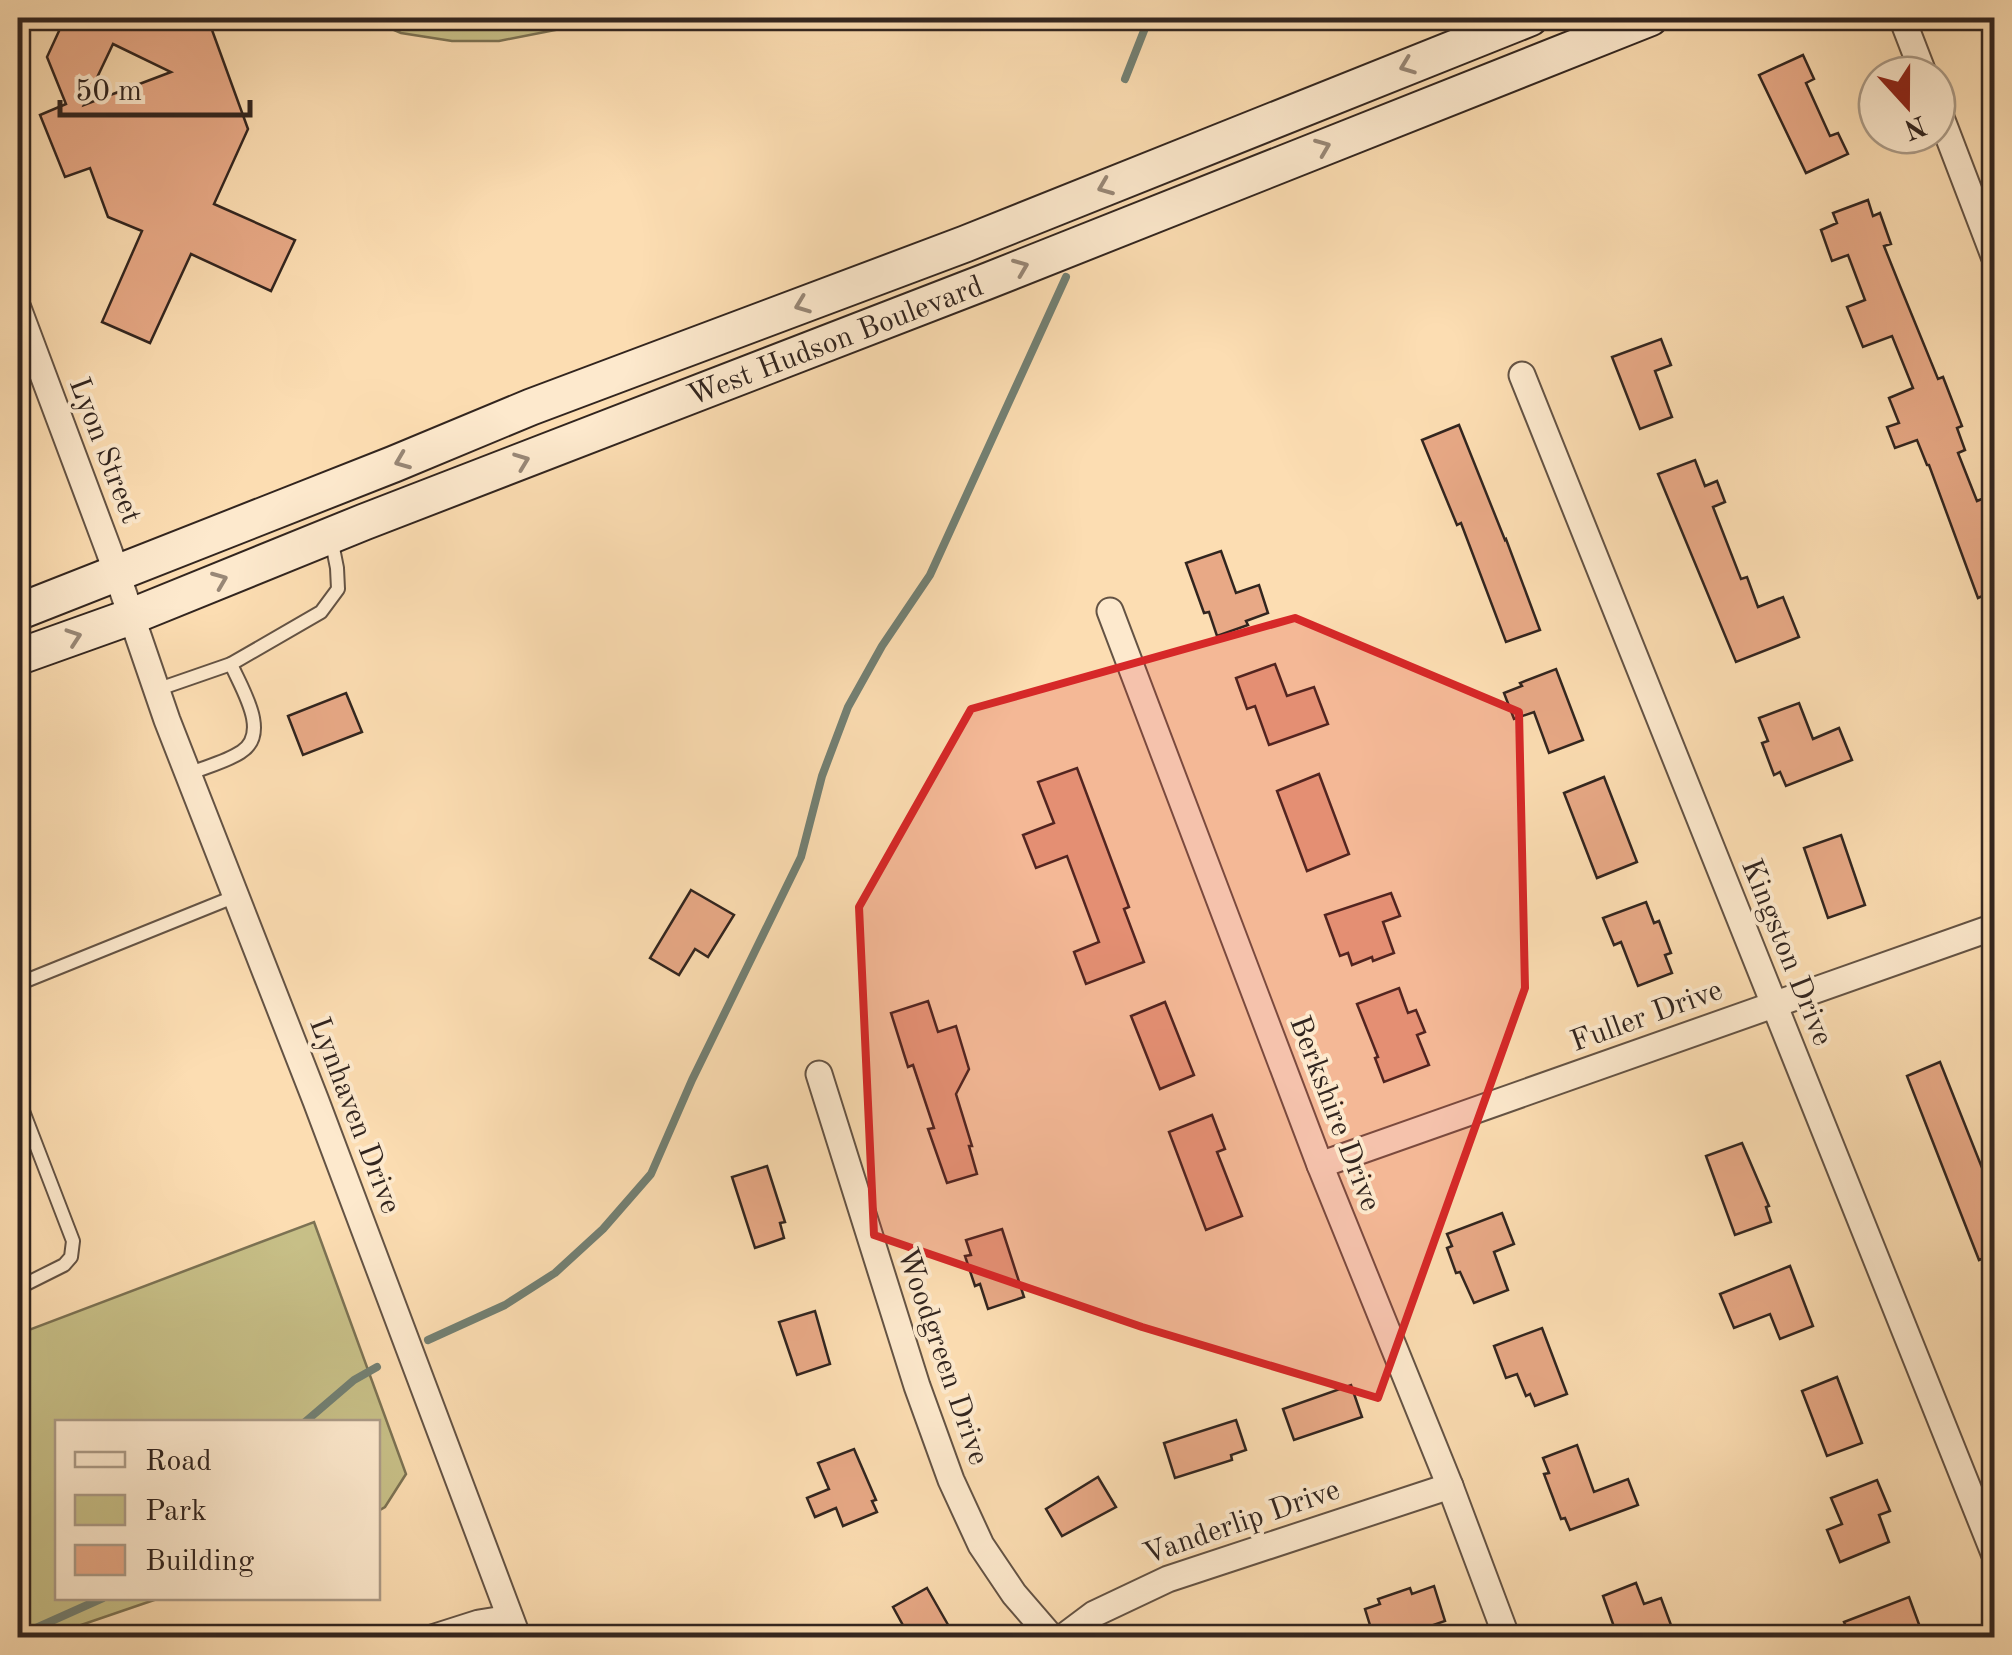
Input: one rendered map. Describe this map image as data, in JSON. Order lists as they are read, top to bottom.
{
  "streets": {
    "main road": ["West Hudson Boulevard"],
    "street": [
      "Lyon Street",
      "Kingston Drive",
      "Fuller Drive",
      "Berkshire Drive",
      "Lynhaven Drive",
      "Woodgreen Drive",
      "Vanderlip Drive"
    ]
  },
  "crossings": [
    ["West Hudson Boulevard", "Lyon Street"],
    ["West Hudson Boulevard", "Lynhaven Drive"],
    ["Lyon Street", "Lynhaven Drive"],
    ["Kingston Drive", "Fuller Drive"],
    ["Fuller Drive", "Berkshire Drive"],
    ["Berkshire Drive", "Vanderlip Drive"]
  ],
  "legend": ["Road", "Park", "Building"],
  "scale_bar": "50 m",
  "north": "bottom"
}
